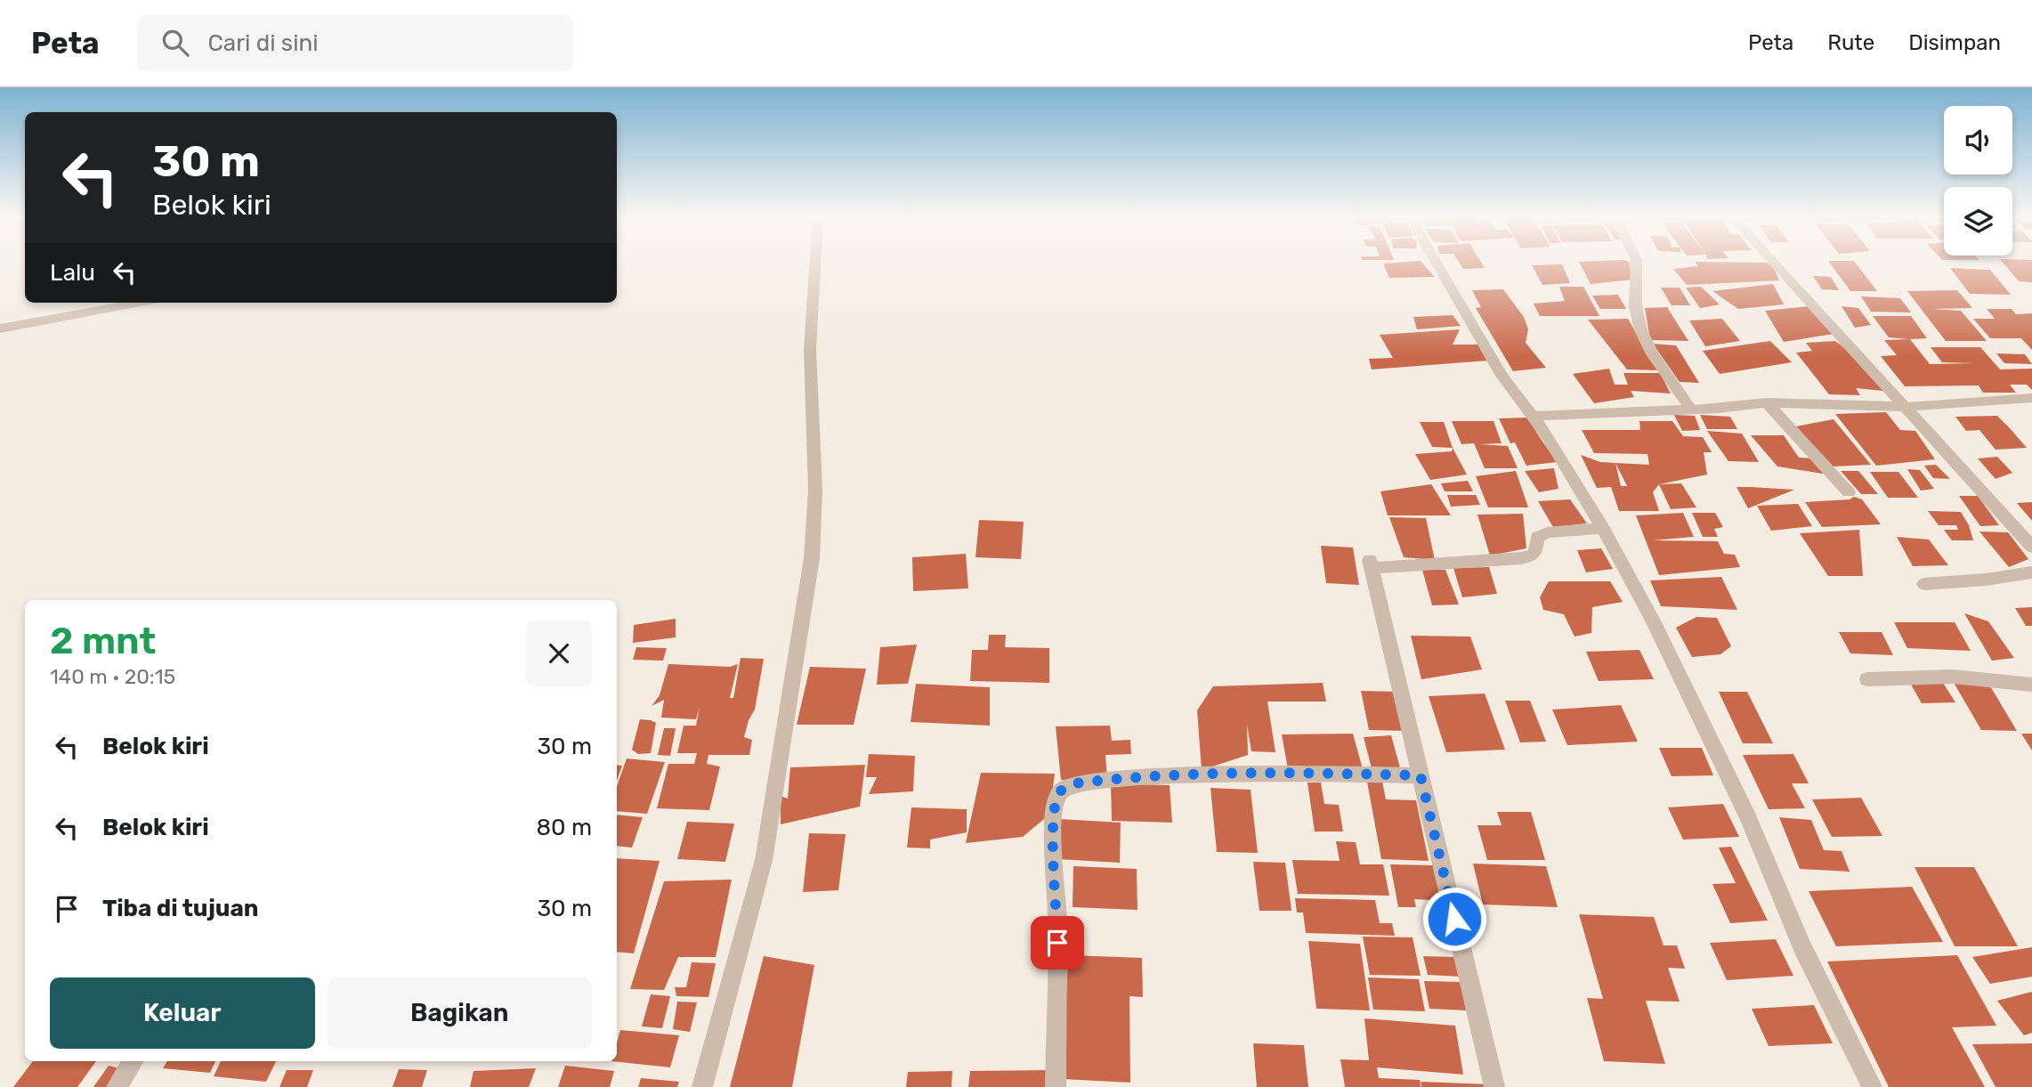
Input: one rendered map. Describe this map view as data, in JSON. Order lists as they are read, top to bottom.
{
  "page": {
    "header": "Peta",
    "search": "Cari di sini",
    "nav": ["Peta", "Rute", "Disimpan"],
    "turn": ["30 m", "Belok kiri"],
    "then": "Lalu",
    "heading": ["2 mnt", "140 m · 20:15"],
    "list": [
      {
        "name": "Belok kiri",
        "value": "30 m"
      },
      {
        "name": "Belok kiri",
        "value": "80 m"
      },
      {
        "name": "Tiba di tujuan",
        "value": "30 m"
      }
    ],
    "buttons": ["Keluar", "Bagikan"]
  }
}
